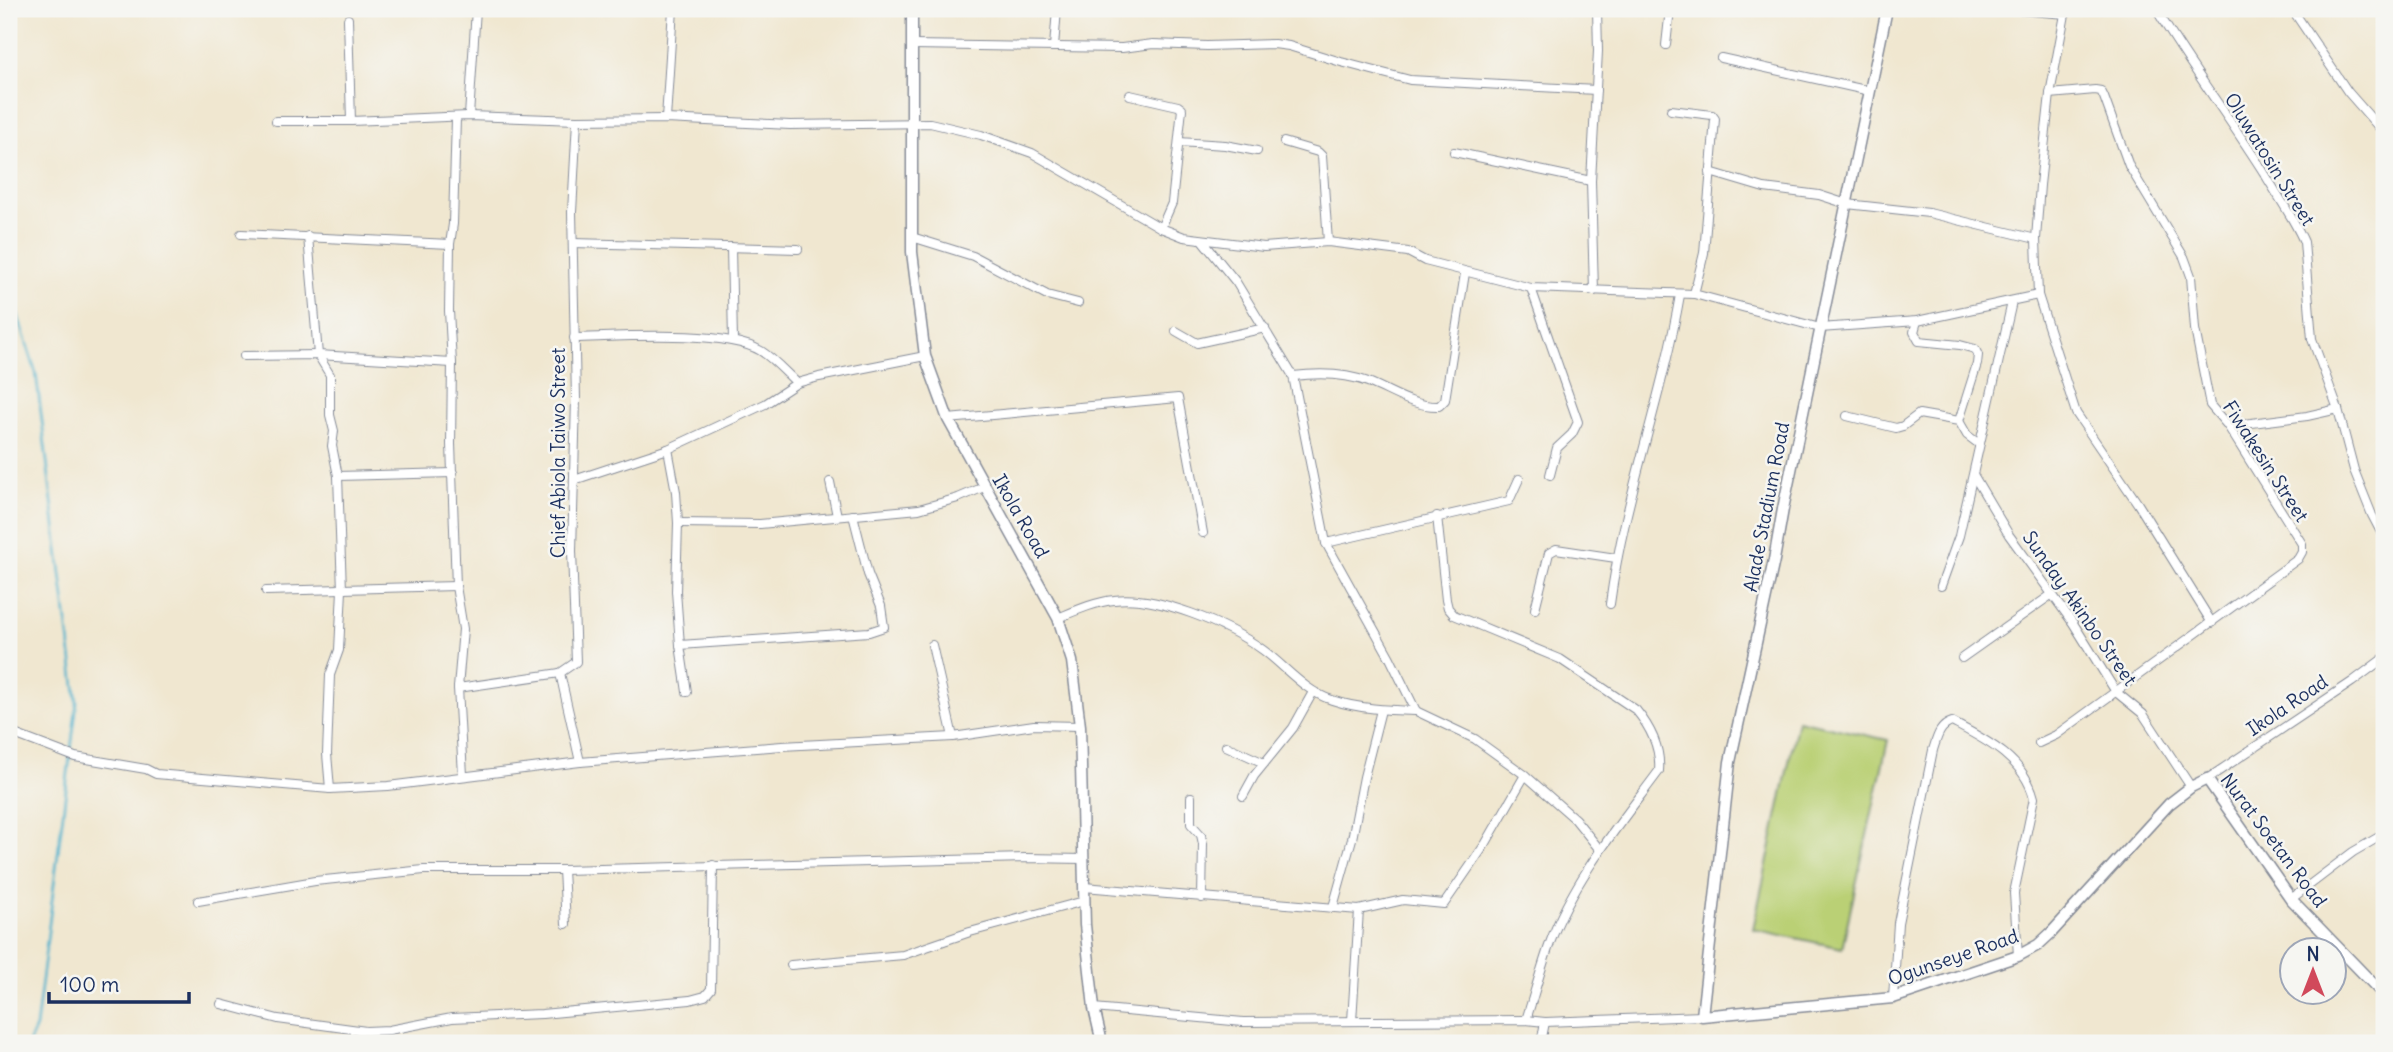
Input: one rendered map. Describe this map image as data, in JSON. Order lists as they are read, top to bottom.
{
  "streets": {
    "street": [
      "Oluwatosin Street",
      "Chief Abiola Taiwo Street",
      "Fiwakesin Street",
      "Alade Stadium Road",
      "Ikola Road",
      "Sunday Akinbo Street",
      "Nurat Soetan Road",
      "Ogunseye Road"
    ]
  },
  "crossings": [
    ["Fiwakesin Street", "Sunday Akinbo Street"],
    ["Alade Stadium Road", "Ogunseye Road"],
    ["Ikola Road", "Nurat Soetan Road"],
    ["Sunday Akinbo Street", "Nurat Soetan Road"],
    ["Sunday Akinbo Street", "Ogunseye Road"],
    ["Nurat Soetan Road", "Ogunseye Road"]
  ],
  "scale_bar": "100 m",
  "north": "top"
}
